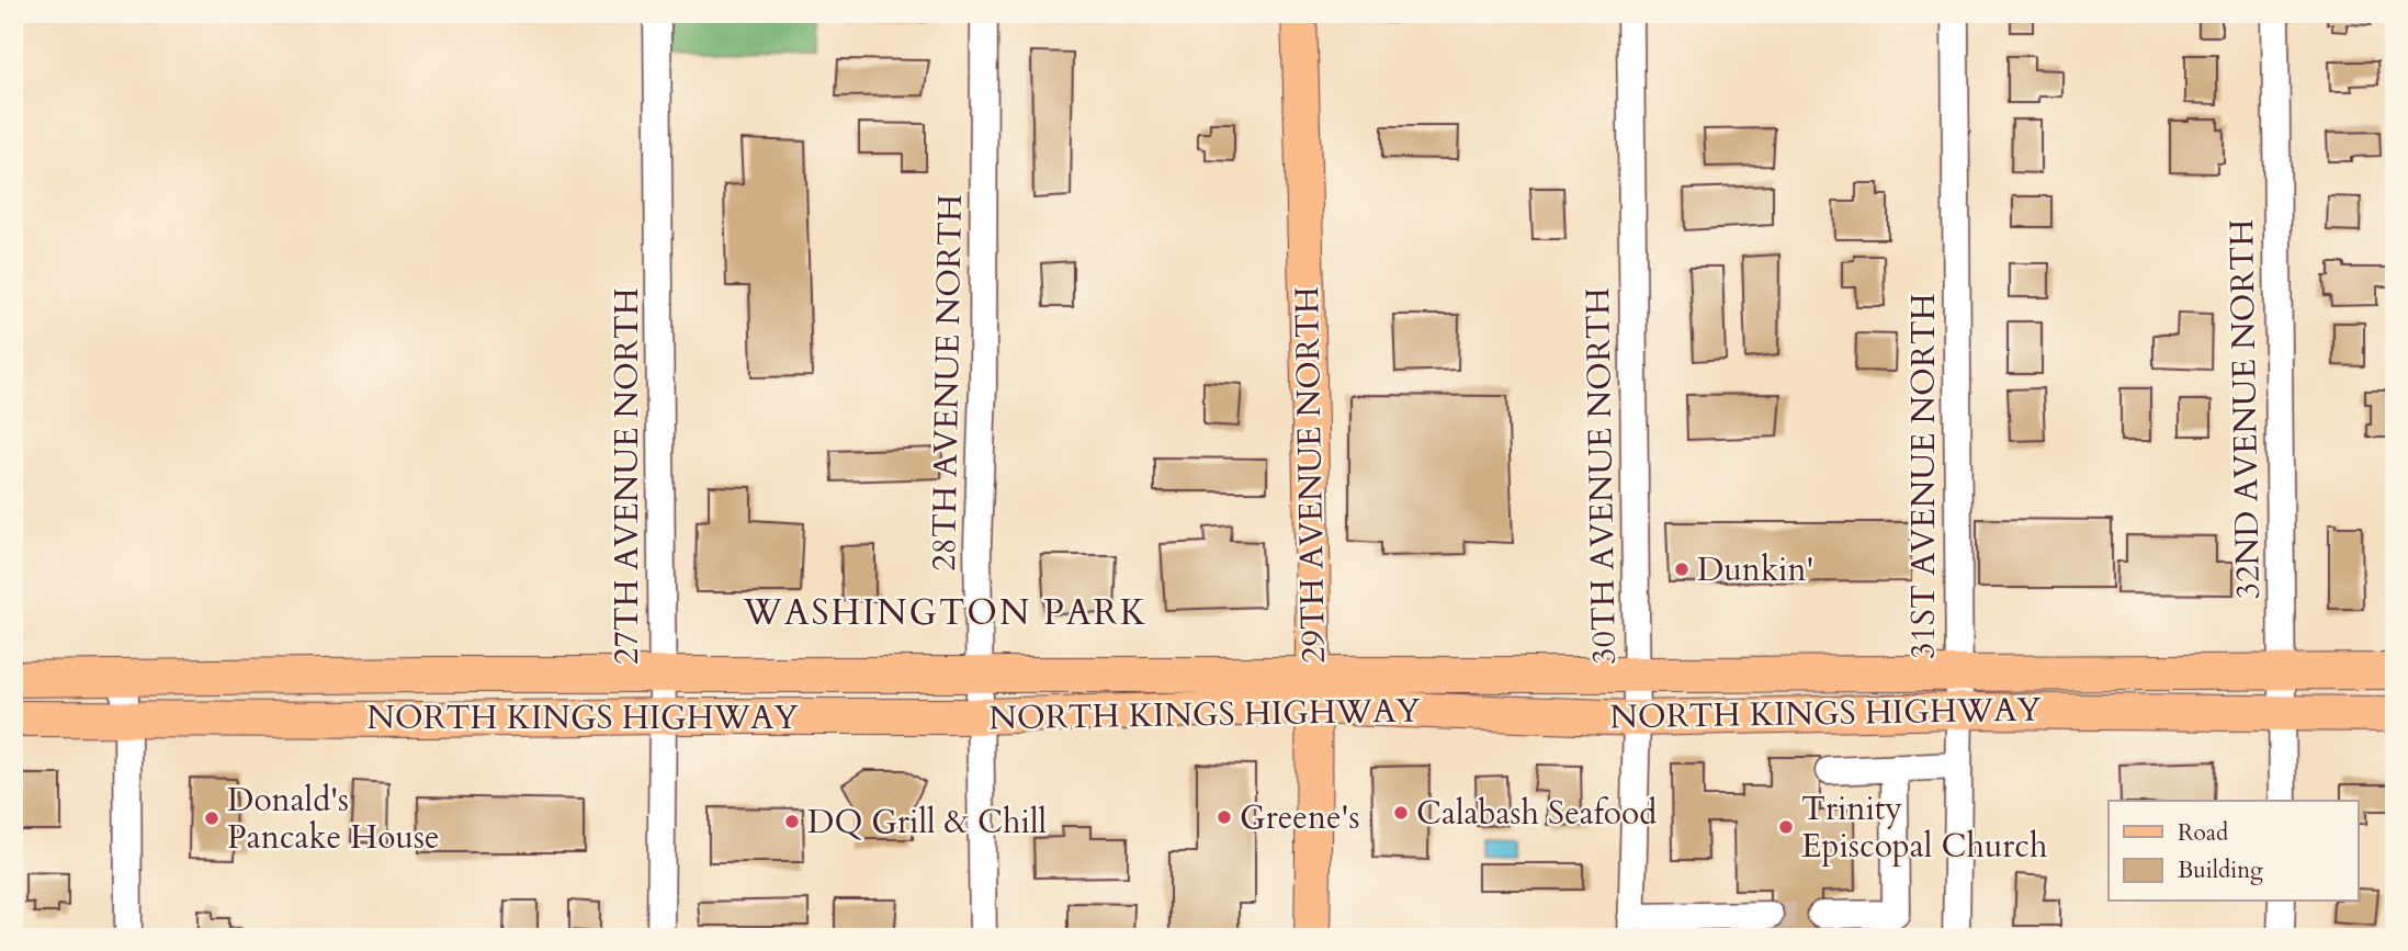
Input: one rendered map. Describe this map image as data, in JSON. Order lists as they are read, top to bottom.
{
  "streets": {
    "main road": ["29TH AVENUE NORTH", "NORTH KINGS HIGHWAY"],
    "street": [
      "28TH AVENUE NORTH",
      "32ND AVENUE NORTH",
      "27TH AVENUE NORTH",
      "30TH AVENUE NORTH",
      "31ST AVENUE NORTH"
    ]
  },
  "crossings": [
    ["28TH AVENUE NORTH", "NORTH KINGS HIGHWAY"],
    ["32ND AVENUE NORTH", "NORTH KINGS HIGHWAY"],
    ["29TH AVENUE NORTH", "NORTH KINGS HIGHWAY"],
    ["27TH AVENUE NORTH", "NORTH KINGS HIGHWAY"],
    ["30TH AVENUE NORTH", "NORTH KINGS HIGHWAY"],
    ["31ST AVENUE NORTH", "NORTH KINGS HIGHWAY"]
  ],
  "districts": ["WASHINGTON PARK"],
  "places": [
    "Dunkin'",
    "Calabash Seafood",
    "Greene's",
    "Donald's Pancake House",
    "DQ Grill & Chill",
    "Trinity Episcopal Church"
  ],
  "legend": ["Road", "Building"]
}
